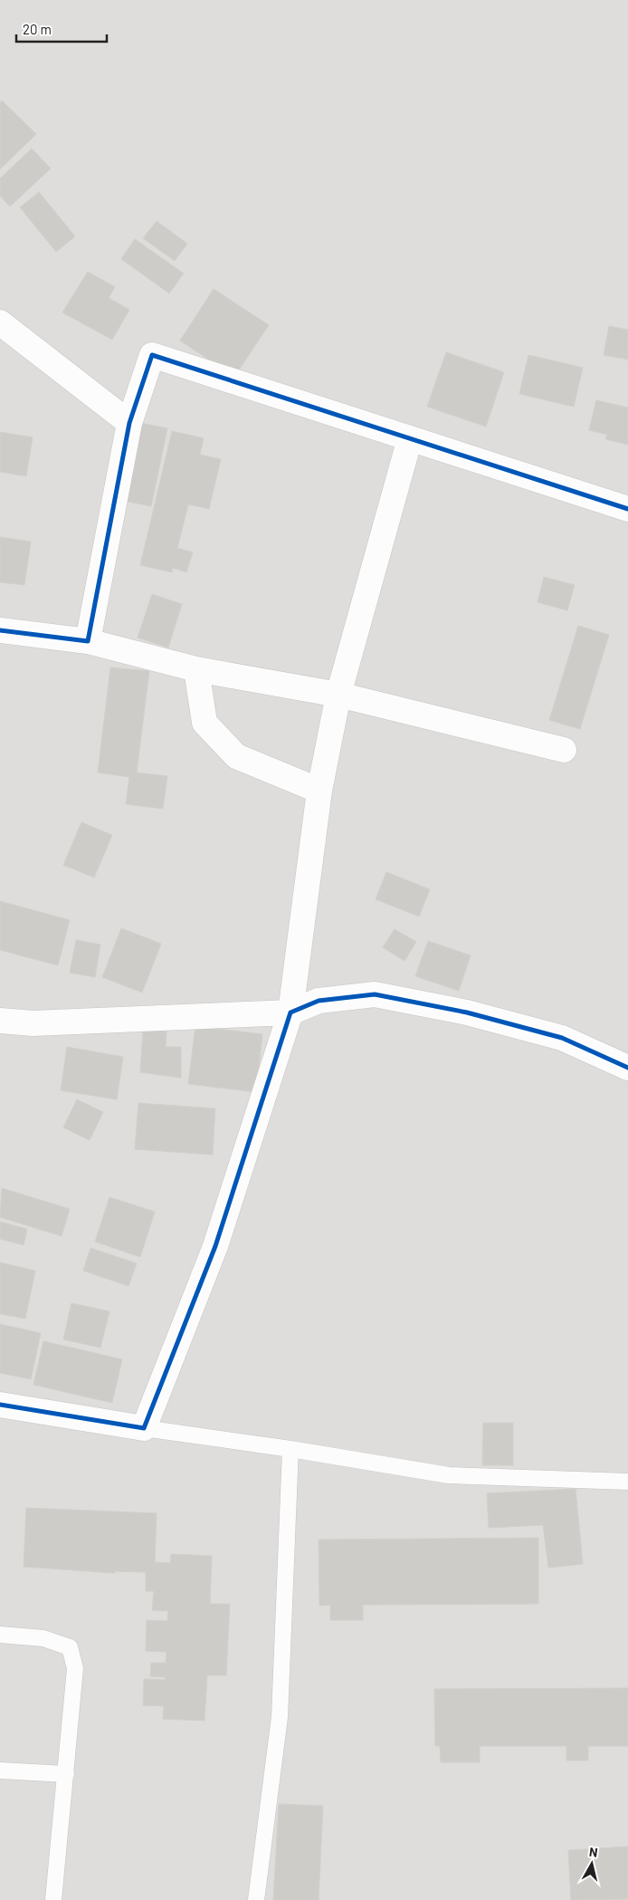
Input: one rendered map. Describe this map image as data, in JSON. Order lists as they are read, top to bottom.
{
  "scale_bar": "20 m",
  "north": "top"
}
